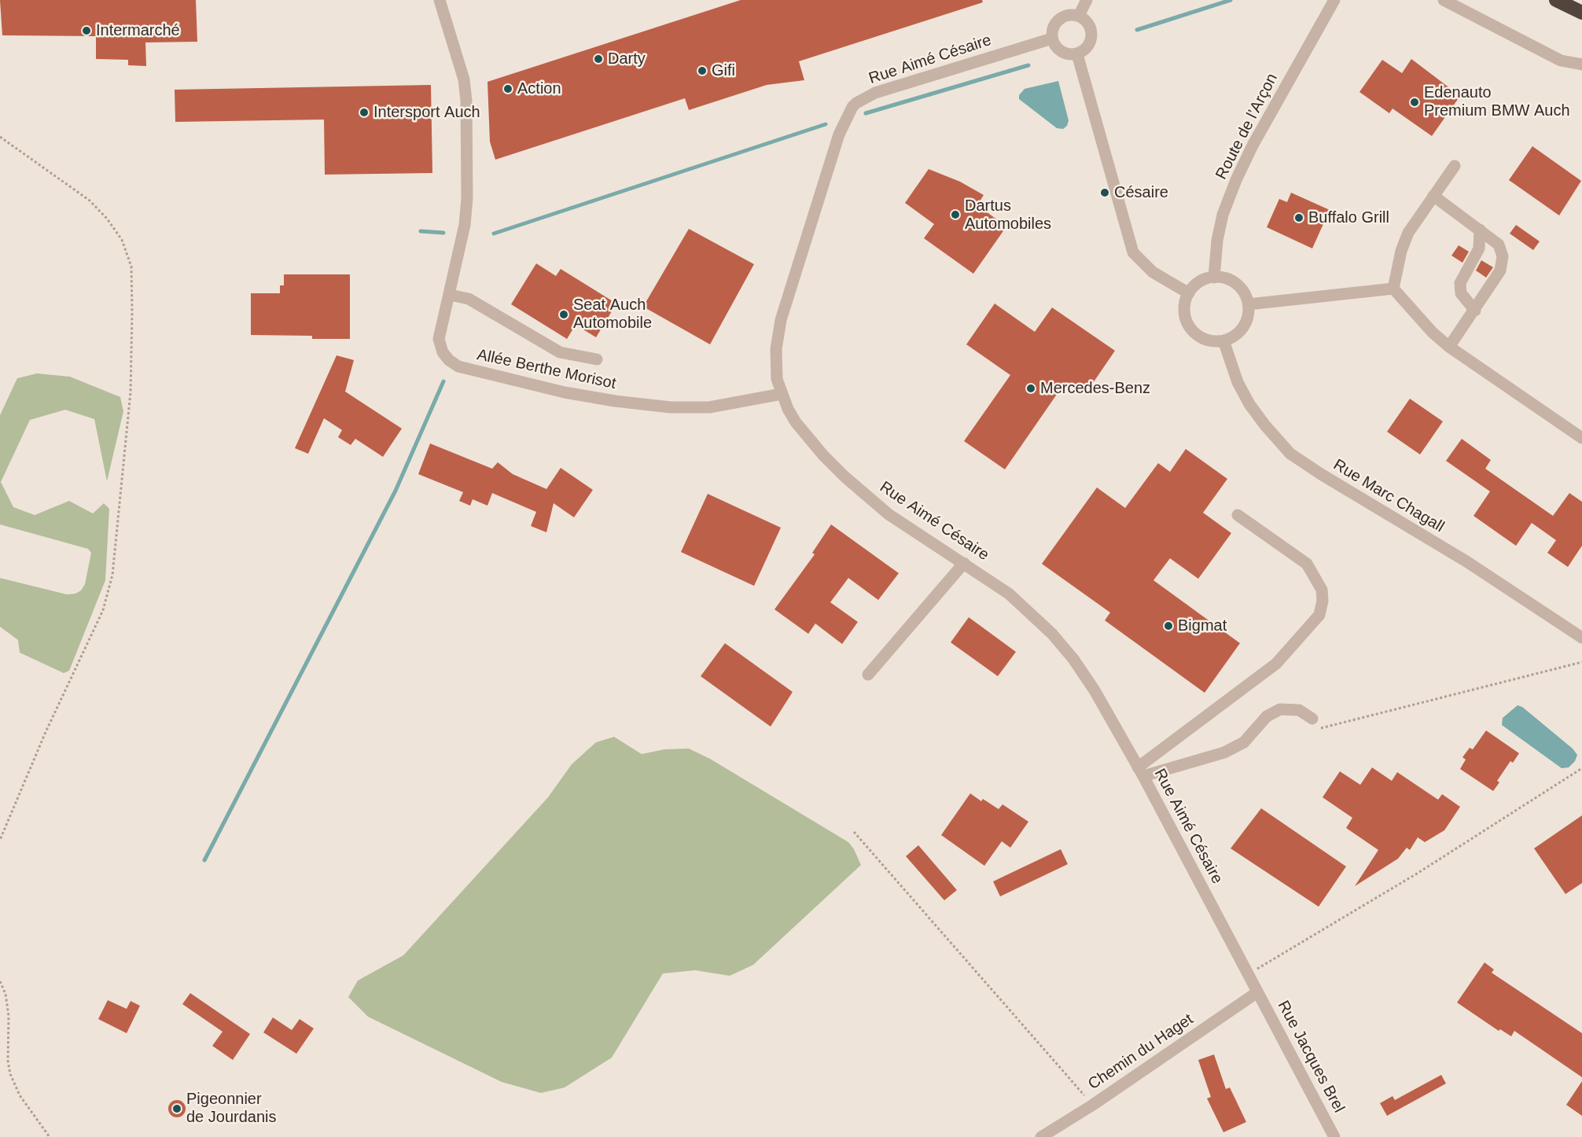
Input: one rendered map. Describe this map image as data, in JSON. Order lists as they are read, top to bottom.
{
  "streets": {
    "street": [
      "Rue Aimé Césaire",
      "Route de l’Arçon",
      "Allée Berthe Morisot",
      "Rue Marc Chagall",
      "Chemin du Haget",
      "Rue Jacques Brel"
    ]
  },
  "crossings": [
    ["Rue Aimé Césaire", "Allée Berthe Morisot"],
    ["Rue Aimé Césaire", "Chemin du Haget"],
    ["Rue Aimé Césaire", "Rue Jacques Brel"],
    ["Route de l’Arçon", "Rue Marc Chagall"],
    ["Chemin du Haget", "Rue Jacques Brel"]
  ],
  "places": [
    "Intermarché",
    "Darty",
    "Gifi",
    "Action",
    "Edenauto Premium BMW Auch",
    "Intersport Auch",
    "Césaire",
    "Dartus Automobiles",
    "Buffalo Grill",
    "Seat Auch Automobile",
    "Mercedes-Benz",
    "Bigmat",
    "Pigeonnier de Jourdanis"
  ]
}
